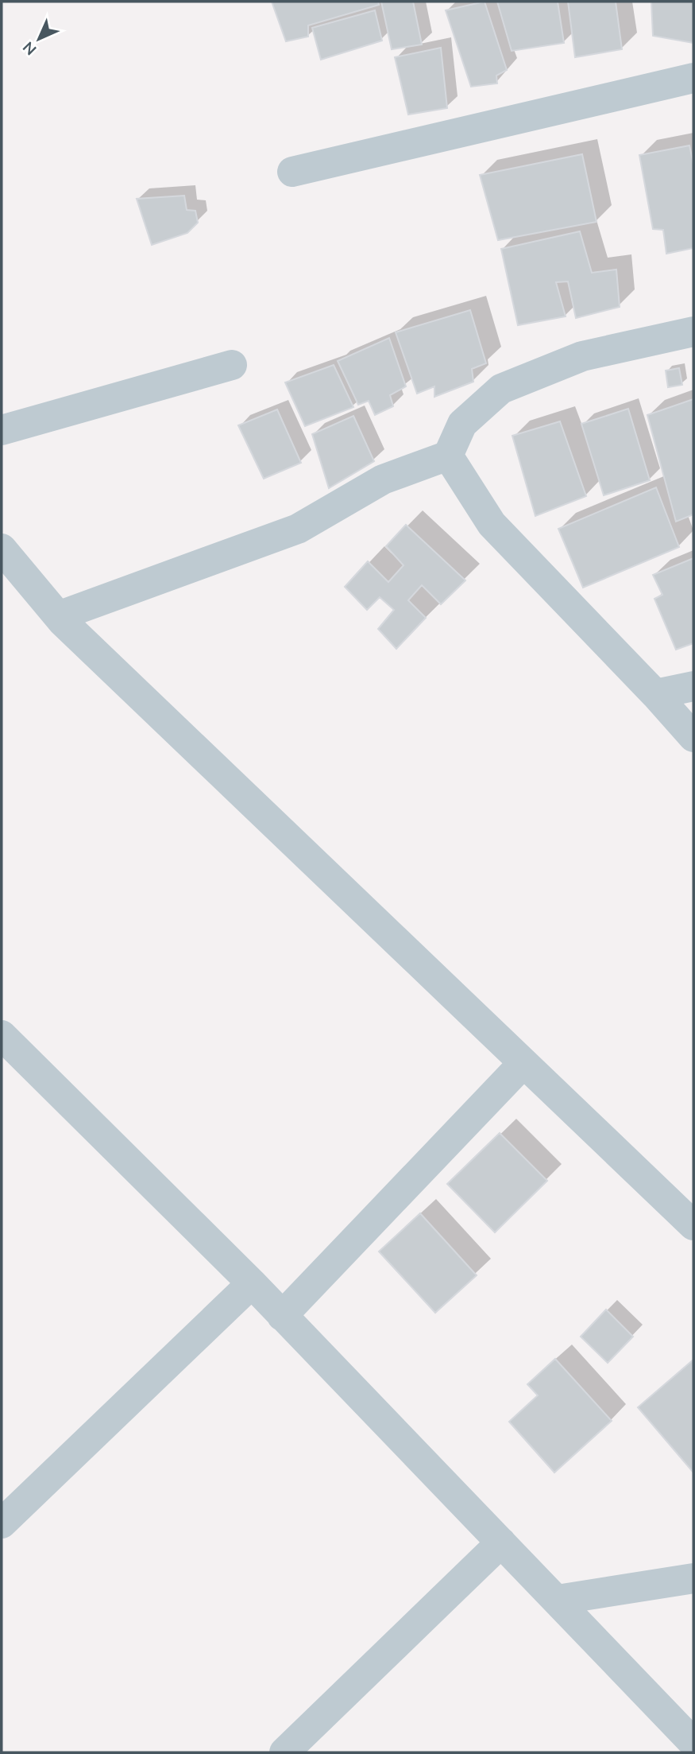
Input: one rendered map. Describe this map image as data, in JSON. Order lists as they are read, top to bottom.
{
  "north": "bottom left"
}
